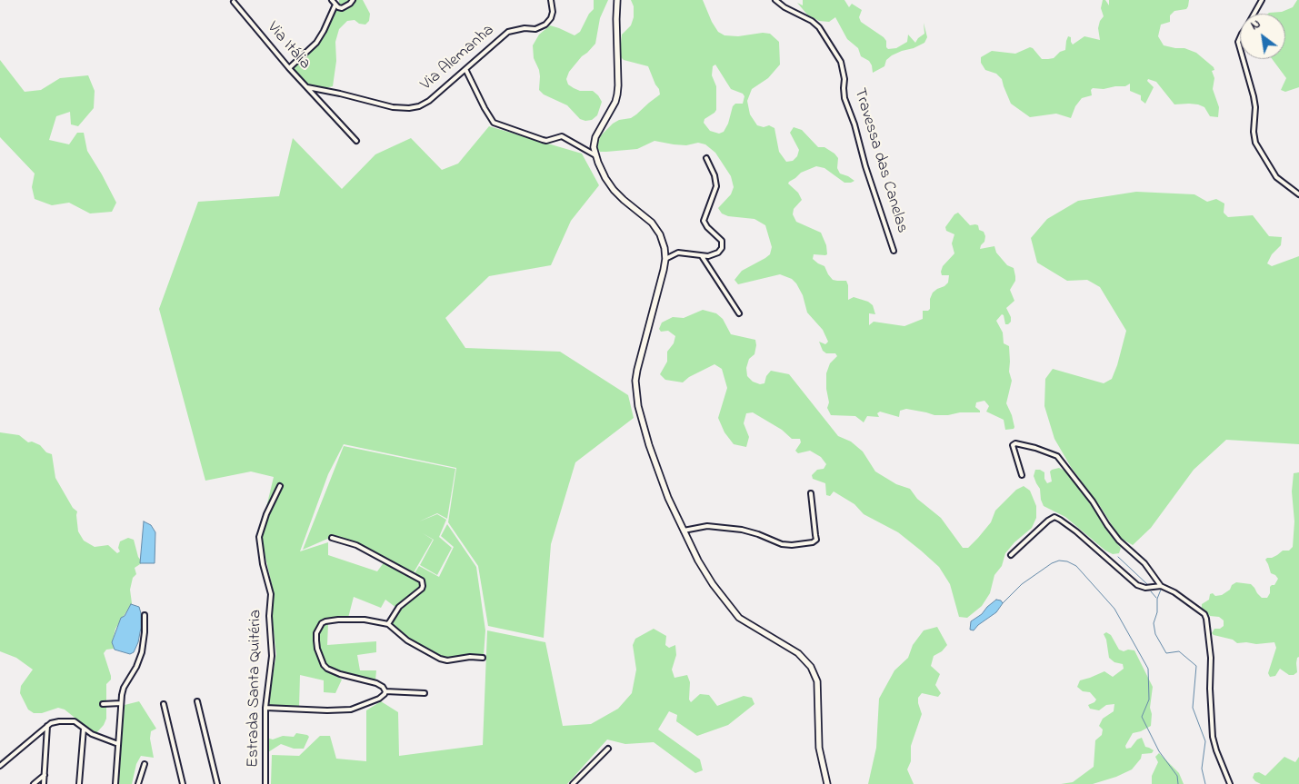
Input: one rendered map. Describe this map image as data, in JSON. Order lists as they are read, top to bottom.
{
  "streets": {
    "street": [
      "Via Itália",
      "Via Alemanha",
      "Travessa das Canelas",
      "Estrada Santa Quitéria"
    ]
  },
  "crossings": [
    ["Via Itália", "Via Alemanha"]
  ],
  "north": "top left"
}
